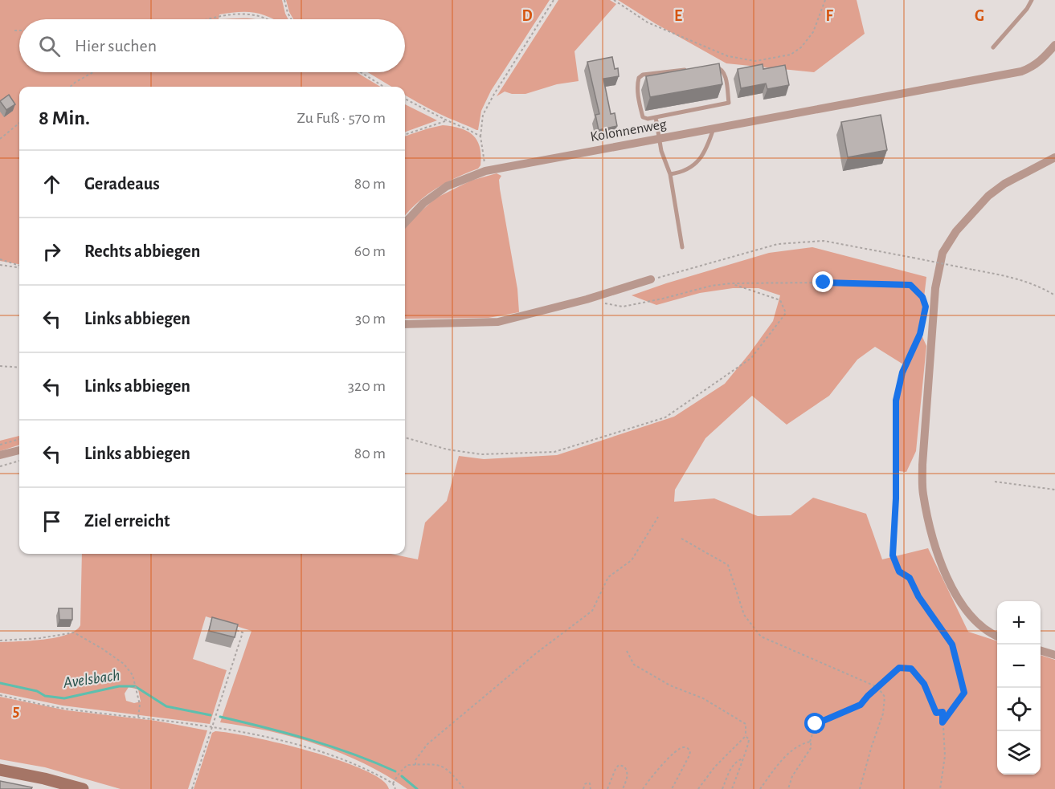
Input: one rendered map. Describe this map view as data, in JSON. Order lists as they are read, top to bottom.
{
  "streets": {
    "street": ["Kolonnenweg"]
  },
  "water": ["Avelsbach"],
  "page": {
    "search": "Hier suchen",
    "heading": ["8 Min.", "Zu Fuß · 570 m"],
    "list": [
      ["Geradeaus", "80 m"],
      ["Rechts abbiegen", "60 m"],
      ["Links abbiegen", "30 m"],
      ["Links abbiegen", "320 m"],
      ["Links abbiegen", "80 m"],
      "Ziel erreicht"
    ],
    "map_buttons": ["+", "−"]
  },
  "grid": {
    "columns": [
      "D",
      "E",
      "F",
      "G"
    ],
    "rows": ["5"]
  }
}
